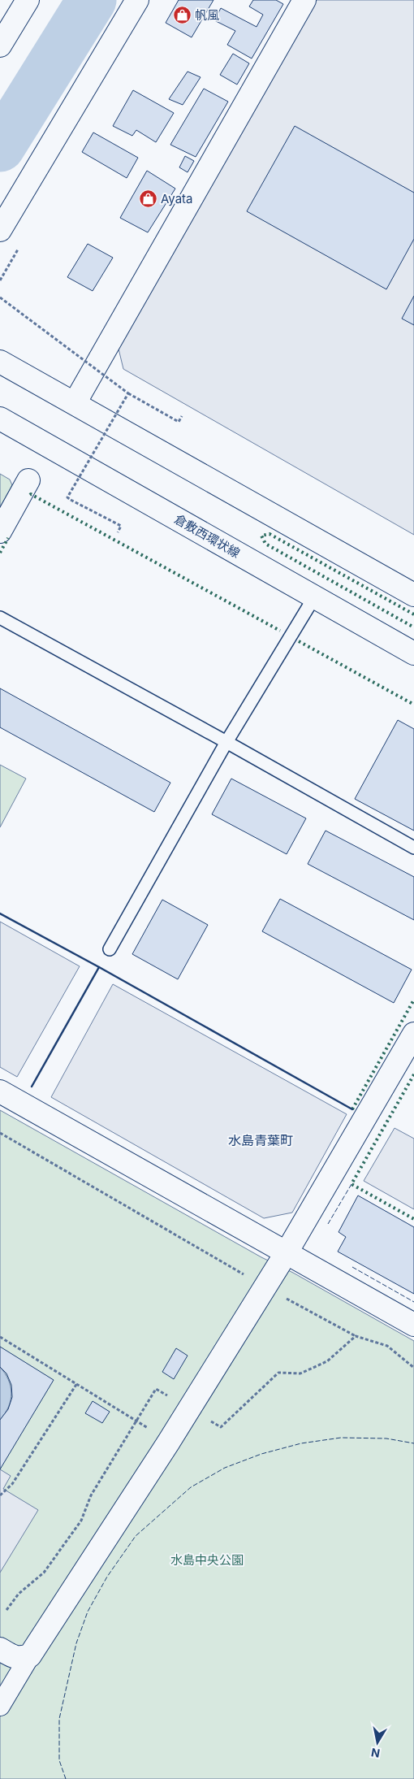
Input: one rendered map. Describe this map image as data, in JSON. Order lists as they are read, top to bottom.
{
  "streets": {
    "street": ["倉敷西環状線"]
  },
  "districts": ["水島青葉町"],
  "parks": ["水島中央公園"],
  "places": {
    "shop": ["帆風", "Ayata"]
  },
  "north": "bottom"
}
